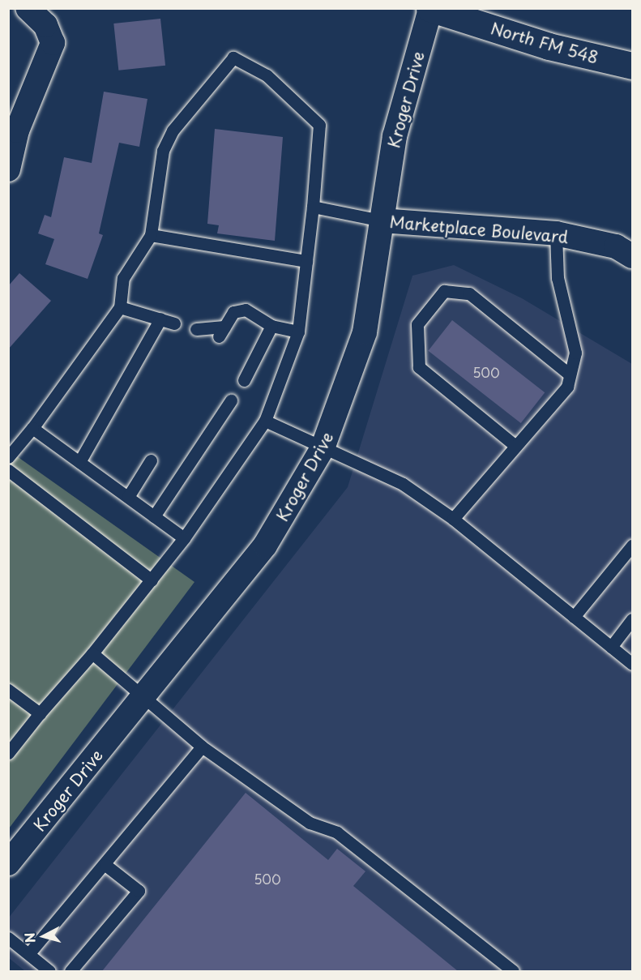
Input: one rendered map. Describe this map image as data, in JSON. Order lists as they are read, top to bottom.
{
  "streets": {
    "main road": ["North FM 548"],
    "street": ["Kroger Drive", "Marketplace Boulevard"]
  },
  "crossings": [
    ["North FM 548", "Kroger Drive"],
    ["Kroger Drive", "Marketplace Boulevard"]
  ],
  "house_numbers": ["500", "500"],
  "north": "left"
}
